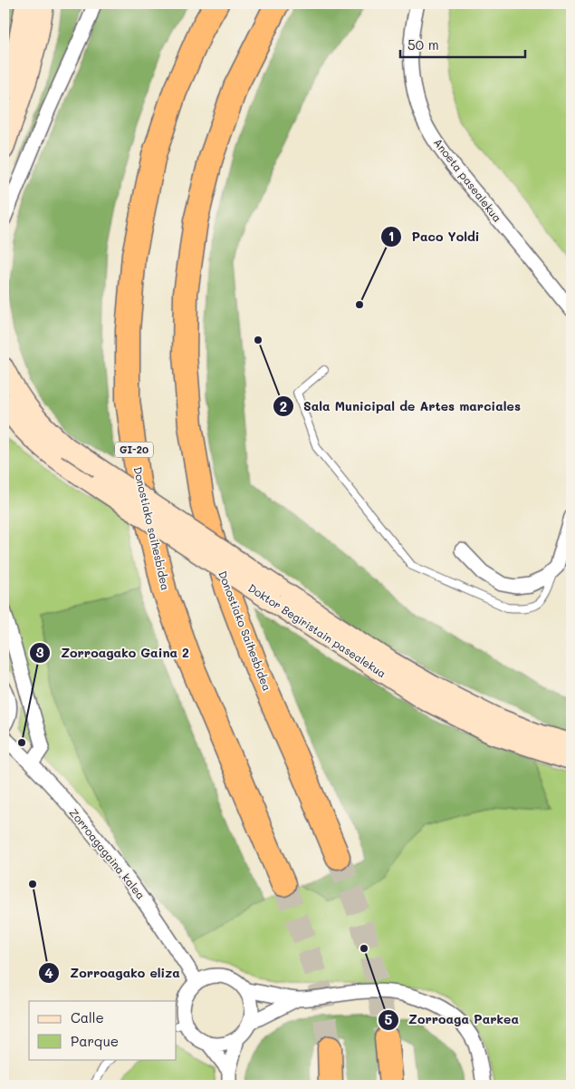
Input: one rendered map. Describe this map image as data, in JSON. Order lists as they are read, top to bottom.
{
  "streets": {
    "highway": ["GI-20", "Donostiako saihesbidea", "Donostiako Saihesbidea"],
    "main road": ["Doktor Begiristain pasealekua"],
    "street": ["Anoeta pasealekua", "Zorroagagaina kalea"]
  },
  "places": [
    "Paco Yoldi",
    "Sala Municipal de Artes marciales",
    "Zorroagako Gaina 2",
    "Zorroagako eliza",
    "Zorroaga Parkea"
  ],
  "legend": ["Calle", "Parque"],
  "scale_bar": "50 m"
}
